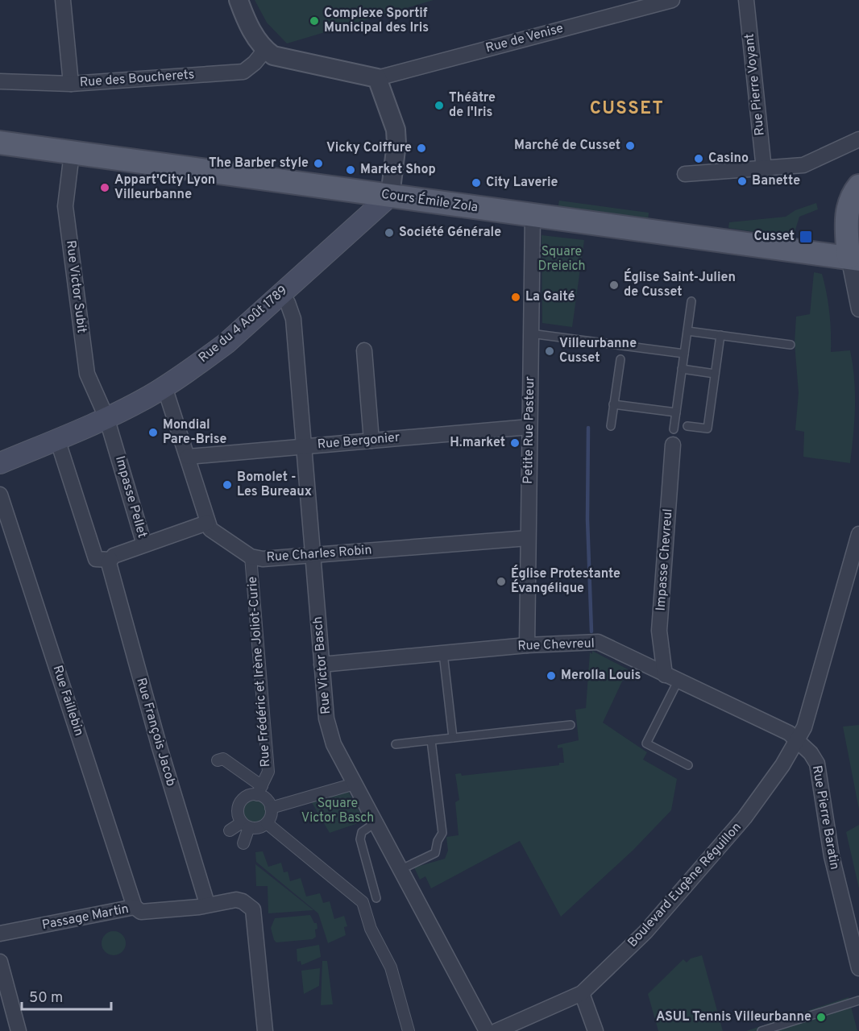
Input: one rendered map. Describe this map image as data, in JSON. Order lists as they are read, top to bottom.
{
  "streets": {
    "main road": ["Cours Émile Zola", "Rue du 4 Août 1789"],
    "street": [
      "Rue de Venise",
      "Rue des Boucherets",
      "Rue Pierre Voyant",
      "Rue Victor Subit",
      "Petite Rue Pasteur",
      "Rue Bergonier",
      "Impasse Pellet",
      "Rue Charles Robin",
      "Impasse Chevreul",
      "Rue Chevreul",
      "Rue Victor Basch",
      "Rue Frédéric et Irène Joliot-Curie",
      "Rue Faillebin",
      "Rue François Jacob",
      "Rue Pierre Baratin",
      "Boulevard Eugène Réguillon",
      "Passage Martin"
    ]
  },
  "crossings": [
    ["Cours Émile Zola", "Rue Victor Subit"],
    ["Cours Émile Zola", "Rue du 4 Août 1789"],
    ["Cours Émile Zola", "Petite Rue Pasteur"],
    ["Rue Victor Subit", "Rue du 4 Août 1789"],
    ["Rue Victor Subit", "Impasse Pellet"],
    ["Rue du 4 Août 1789", "Impasse Pellet"],
    ["Rue du 4 Août 1789", "Rue Victor Basch"],
    ["Petite Rue Pasteur", "Rue Bergonier"],
    ["Petite Rue Pasteur", "Rue Charles Robin"],
    ["Petite Rue Pasteur", "Rue Chevreul"],
    ["Rue Bergonier", "Rue Victor Basch"],
    ["Impasse Pellet", "Rue François Jacob"],
    ["Rue Charles Robin", "Rue Victor Basch"],
    ["Rue Charles Robin", "Rue Frédéric et Irène Joliot-Curie"],
    ["Impasse Chevreul", "Rue Chevreul"],
    ["Rue Chevreul", "Rue Victor Basch"],
    ["Rue Chevreul", "Rue Pierre Baratin"],
    ["Rue Chevreul", "Boulevard Eugène Réguillon"],
    ["Rue Faillebin", "Passage Martin"],
    ["Rue François Jacob", "Passage Martin"],
    ["Rue Pierre Baratin", "Boulevard Eugène Réguillon"]
  ],
  "districts": ["CUSSET"],
  "parks": ["Square Dreieich", "Square Victor Basch"],
  "places": {
    "other": [
      "Complexe Sportif Municipal des Iris",
      "Théâtre de l'Iris",
      "Marché de Cusset",
      "Vicky Coiffure",
      "Casino",
      "The Barber style",
      "Market Shop",
      "Banette",
      "City Laverie",
      "Appart'City Lyon Villeurbanne",
      "Société Générale",
      "Église Saint-Julien de Cusset",
      "La Gaité",
      "Villeurbanne Cusset",
      "Mondial Pare-Brise",
      "H.market",
      "Bomolet - Les Bureaux",
      "Église Protestante Évangélique",
      "Merolla Louis",
      "ASUL Tennis Villeurbanne"
    ],
    "transit": ["Cusset"]
  },
  "scale_bar": "50 m"
}
